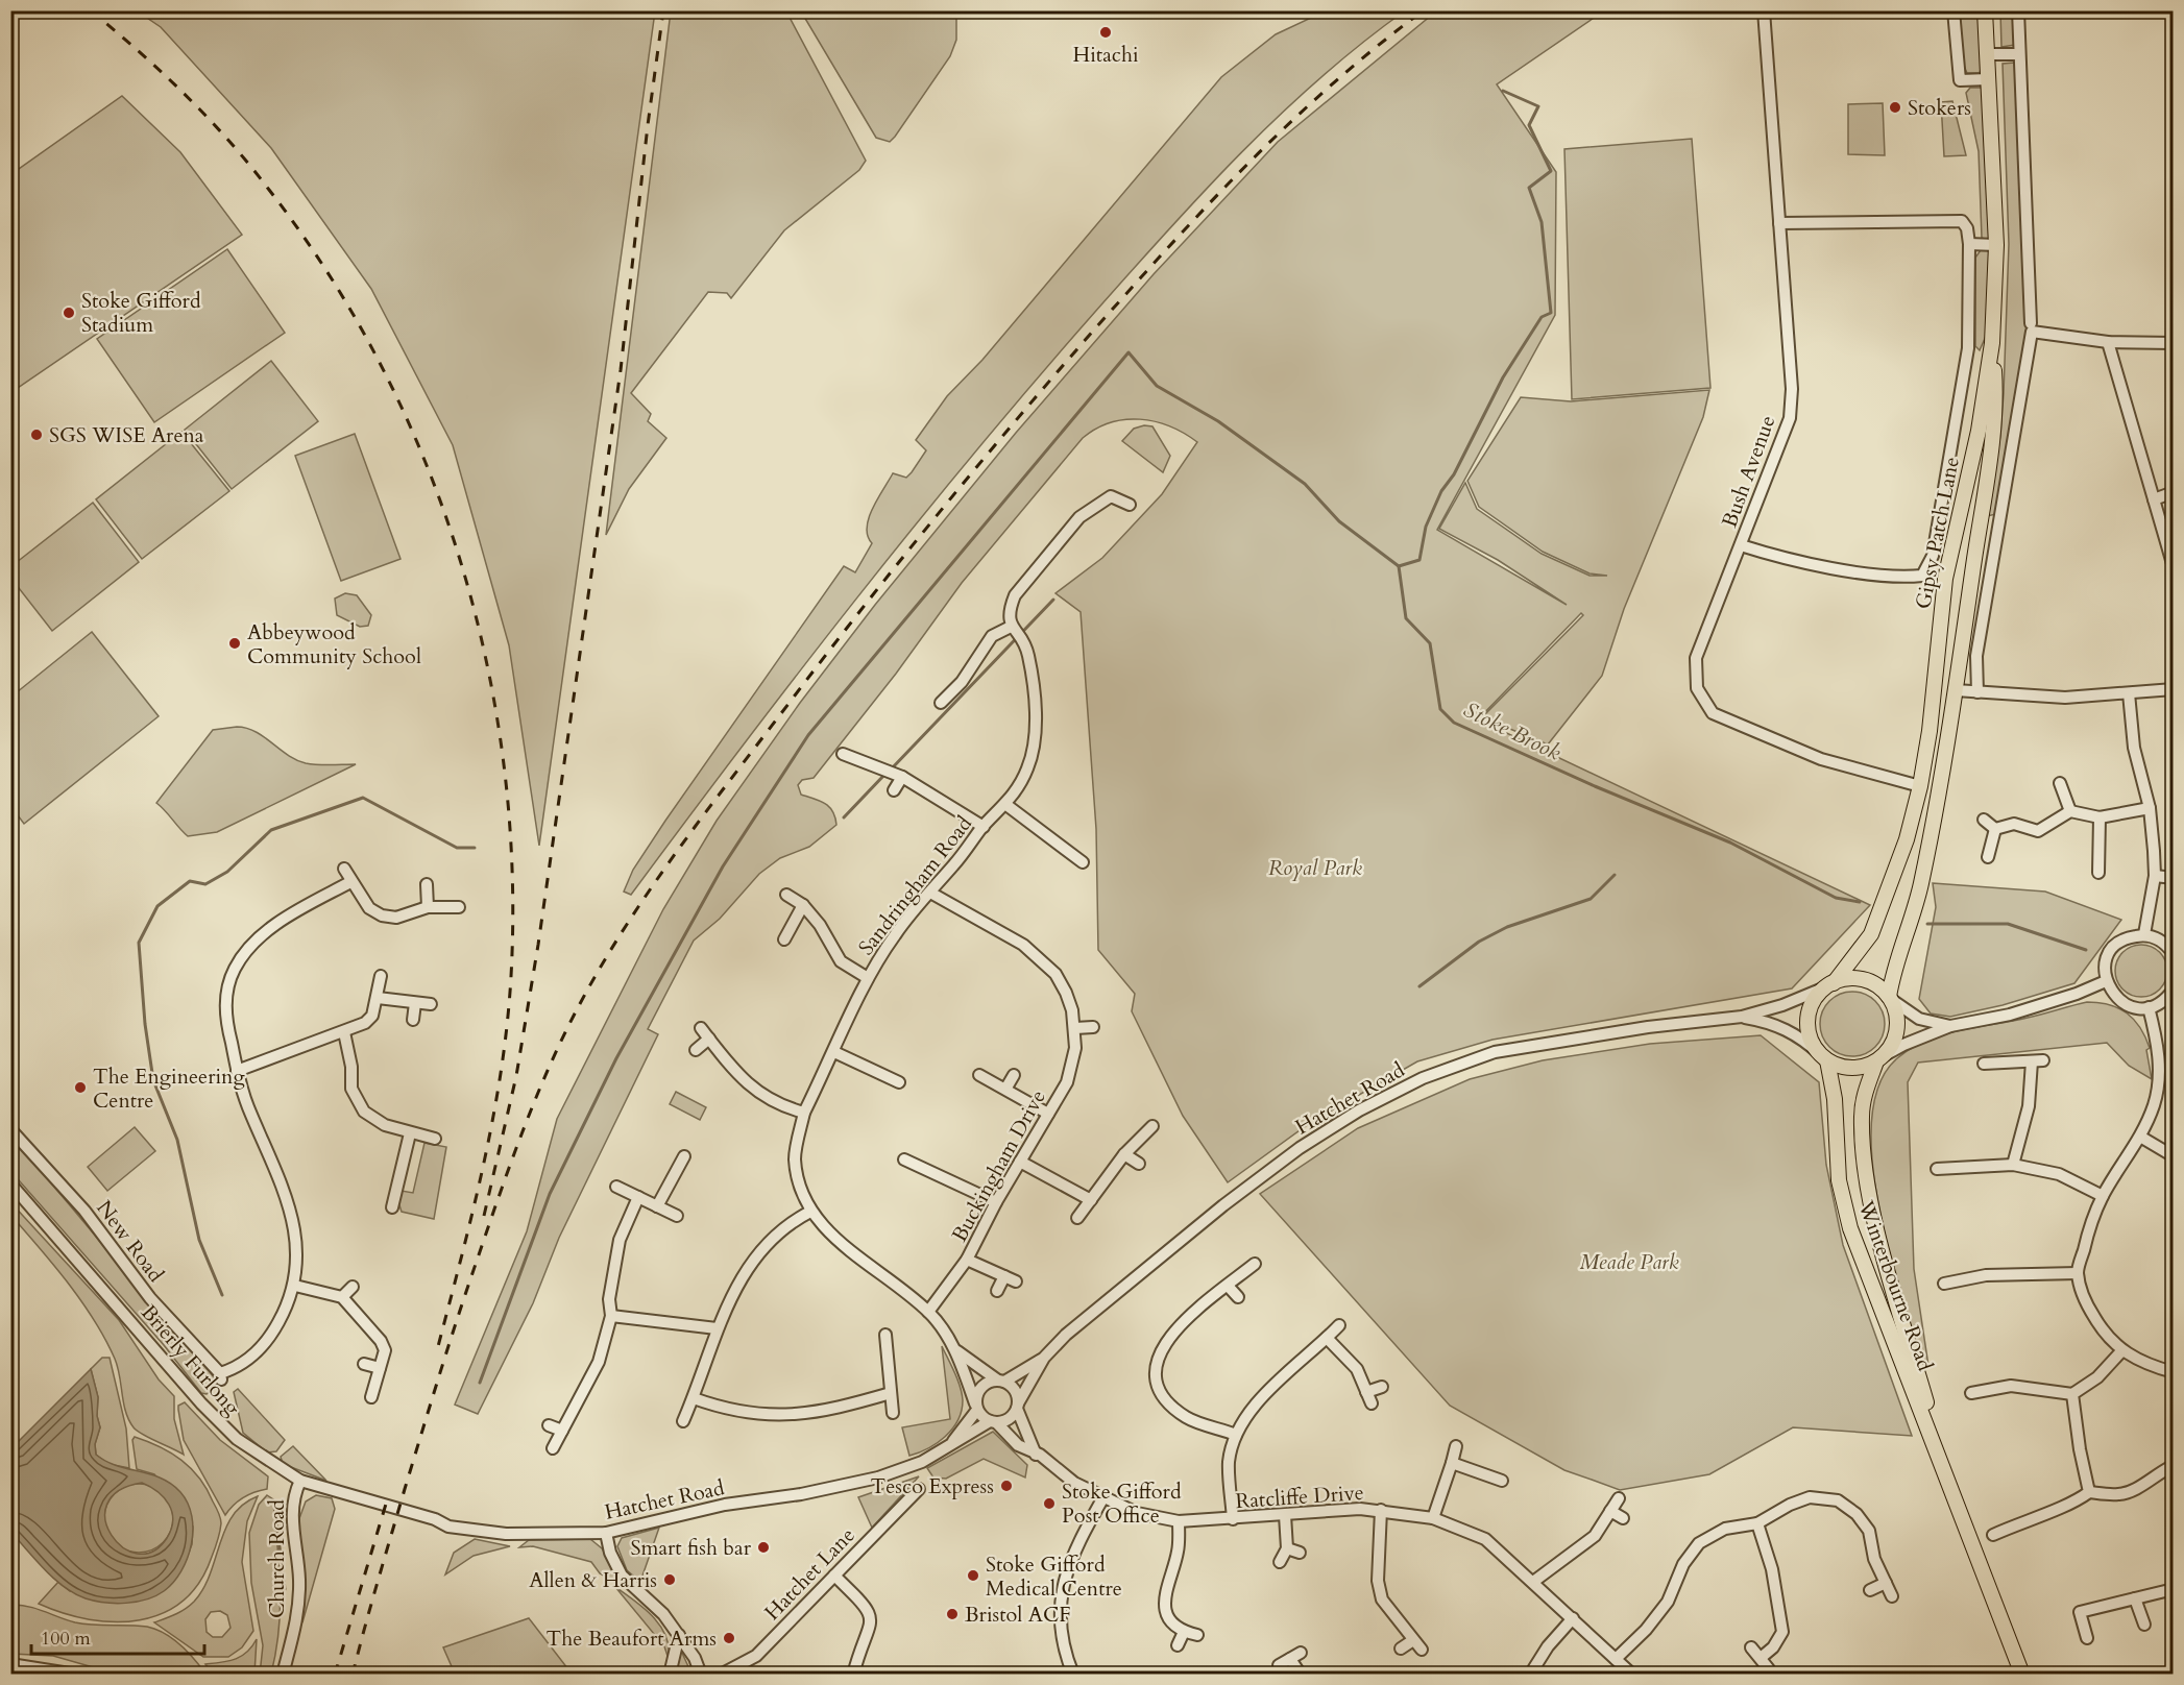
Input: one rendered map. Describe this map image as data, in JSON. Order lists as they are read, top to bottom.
{
  "streets": {
    "main road": ["Gipsy Patch Lane", "Winterbourne Road"],
    "street": [
      "Bush Avenue",
      "Sandringham Road",
      "Hatchet Road",
      "Buckingham Drive",
      "New Road",
      "Brierly Furlong",
      "Ratcliffe Drive",
      "Church Road",
      "Hatchet Lane"
    ]
  },
  "crossings": [
    ["Bush Avenue", "Gipsy Patch Lane"],
    ["Gipsy Patch Lane", "Hatchet Road"],
    ["Gipsy Patch Lane", "Winterbourne Road"],
    ["Sandringham Road", "Hatchet Road"],
    ["Sandringham Road", "Buckingham Drive"],
    ["Sandringham Road", "Ratcliffe Drive"],
    ["Hatchet Road", "Winterbourne Road"],
    ["Hatchet Road", "Brierly Furlong"],
    ["Hatchet Road", "Ratcliffe Drive"],
    ["Brierly Furlong", "Church Road"]
  ],
  "water": ["Stoke Brook"],
  "parks": ["Royal Park", "Meade Park"],
  "places": [
    "Hitachi",
    "Stokers",
    "Stoke Gifford Stadium",
    "SGS WISE Arena",
    "Abbeywood Community School",
    "The Engineering Centre",
    "Tesco Express",
    "Stoke Gifford Post Office",
    "Smart fish bar",
    "Stoke Gifford Medical Centre",
    "Allen & Harris",
    "Bristol ACF",
    "The Beaufort Arms"
  ],
  "scale_bar": "100 m"
}
